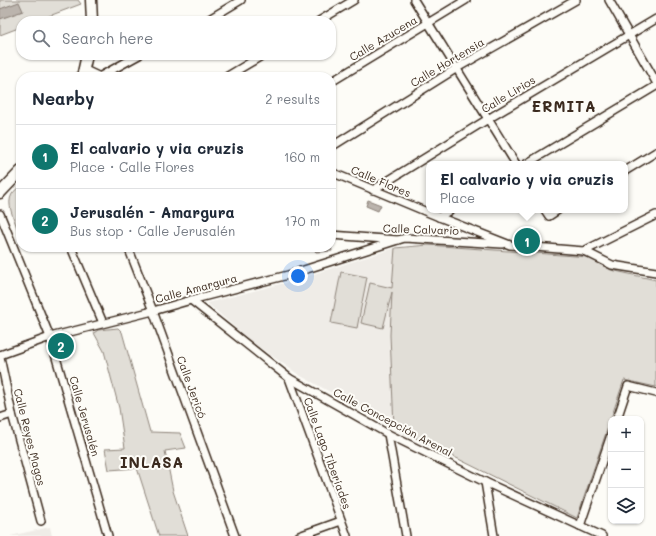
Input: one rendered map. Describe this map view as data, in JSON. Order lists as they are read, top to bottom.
{
  "streets": {
    "street": [
      "Calle Azucena",
      "Calle Hortensia",
      "Calle Lirios",
      "Calle Flores",
      "Calle Calvario",
      "Calle Amargura",
      "Calle Jericó",
      "Calle Jerusalén",
      "Calle Concepción Arenal",
      "Calle Reyes Magos",
      "Calle Lago Tiberíades"
    ]
  },
  "crossings": [
    ["Calle Lirios", "Calle Flores"],
    ["Calle Flores", "Calle Calvario"],
    ["Calle Calvario", "Calle Amargura"],
    ["Calle Amargura", "Calle Jericó"],
    ["Calle Amargura", "Calle Jerusalén"],
    ["Calle Amargura", "Calle Concepción Arenal"],
    ["Calle Amargura", "Calle Reyes Magos"],
    ["Calle Concepción Arenal", "Calle Lago Tiberíades"]
  ],
  "districts": ["ERMITA", "INLASA"],
  "page": {
    "search": "Search here",
    "heading": ["Nearby", "2 results"],
    "list": [
      {
        "mark": "1",
        "name": "El calvario y via cruzis",
        "note": "Place · Calle Flores",
        "value": "160 m"
      },
      {
        "mark": "2",
        "name": "Jerusalén - Amargura",
        "note": "Bus stop · Calle Jerusalén",
        "value": "170 m"
      }
    ],
    "popup": ["El calvario y via cruzis", "Place"],
    "pins": ["1", "2"],
    "map_buttons": ["+", "−"]
  }
}
